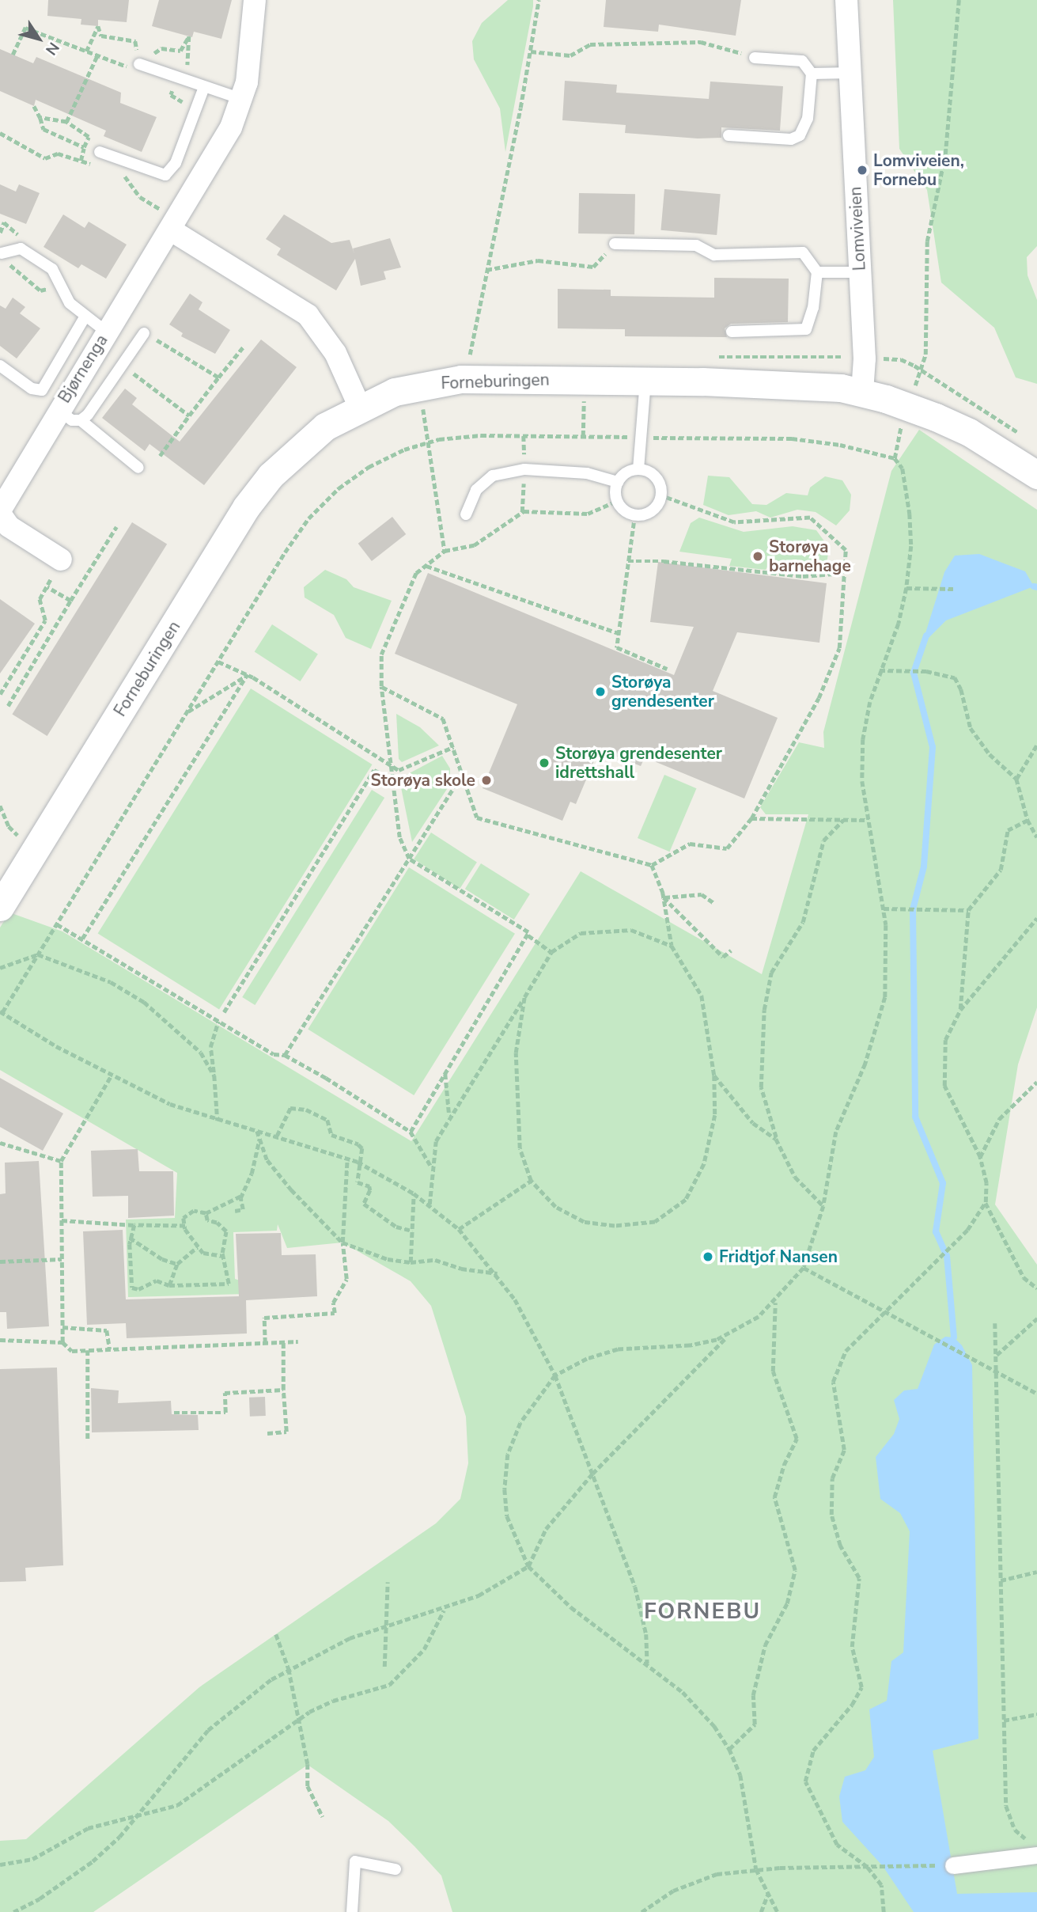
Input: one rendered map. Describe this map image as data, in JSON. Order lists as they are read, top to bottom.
{
  "streets": {
    "street": ["Lomviveien", "Bjørnenga", "Forneburingen"]
  },
  "crossings": [
    ["Lomviveien", "Forneburingen"]
  ],
  "districts": ["FORNEBU"],
  "places": [
    "Lomviveien, Fornebu",
    "Storøya barnehage",
    "Storøya grendesenter",
    "Storøya grendesenter idrettshall",
    "Storøya skole",
    "Fridtjof Nansen"
  ],
  "north": "bottom right"
}
